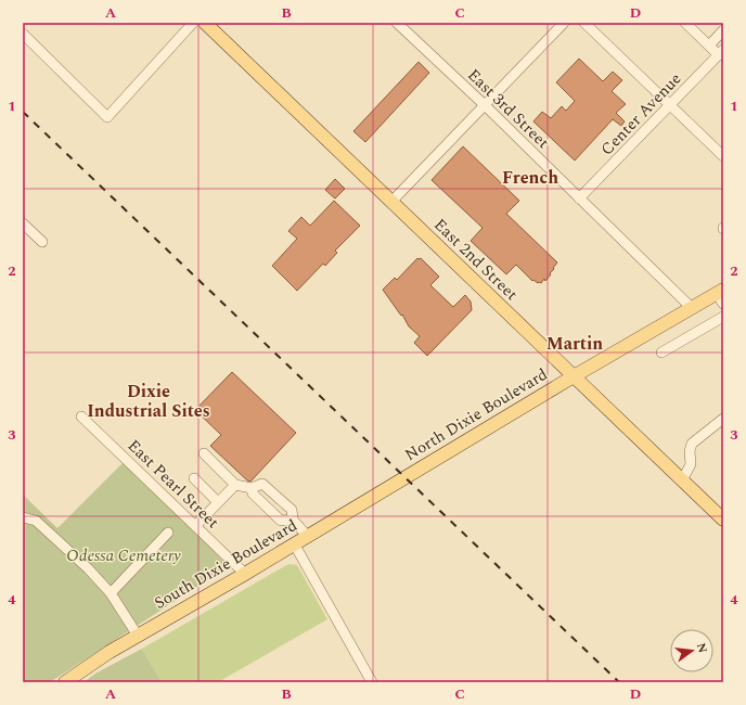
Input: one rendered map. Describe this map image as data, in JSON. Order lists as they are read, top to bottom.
{
  "streets": {
    "main road": ["East 2nd Street", "North Dixie Boulevard", "South Dixie Boulevard"],
    "street": ["East 3rd Street", "Center Avenue", "East Pearl Street"]
  },
  "crossings": [
    ["East 3rd Street", "Center Avenue"],
    ["East 3rd Street", "North Dixie Boulevard"],
    ["East 2nd Street", "North Dixie Boulevard"],
    ["North Dixie Boulevard", "South Dixie Boulevard"],
    ["East Pearl Street", "South Dixie Boulevard"]
  ],
  "districts": ["French", "Martin", "Dixie Industrial Sites"],
  "parks": ["Odessa Cemetery"],
  "north": "right",
  "grid": {
    "columns": [
      "A",
      "B",
      "C",
      "D"
    ],
    "rows": [
      "1",
      "2",
      "3",
      "4"
    ]
  }
}
